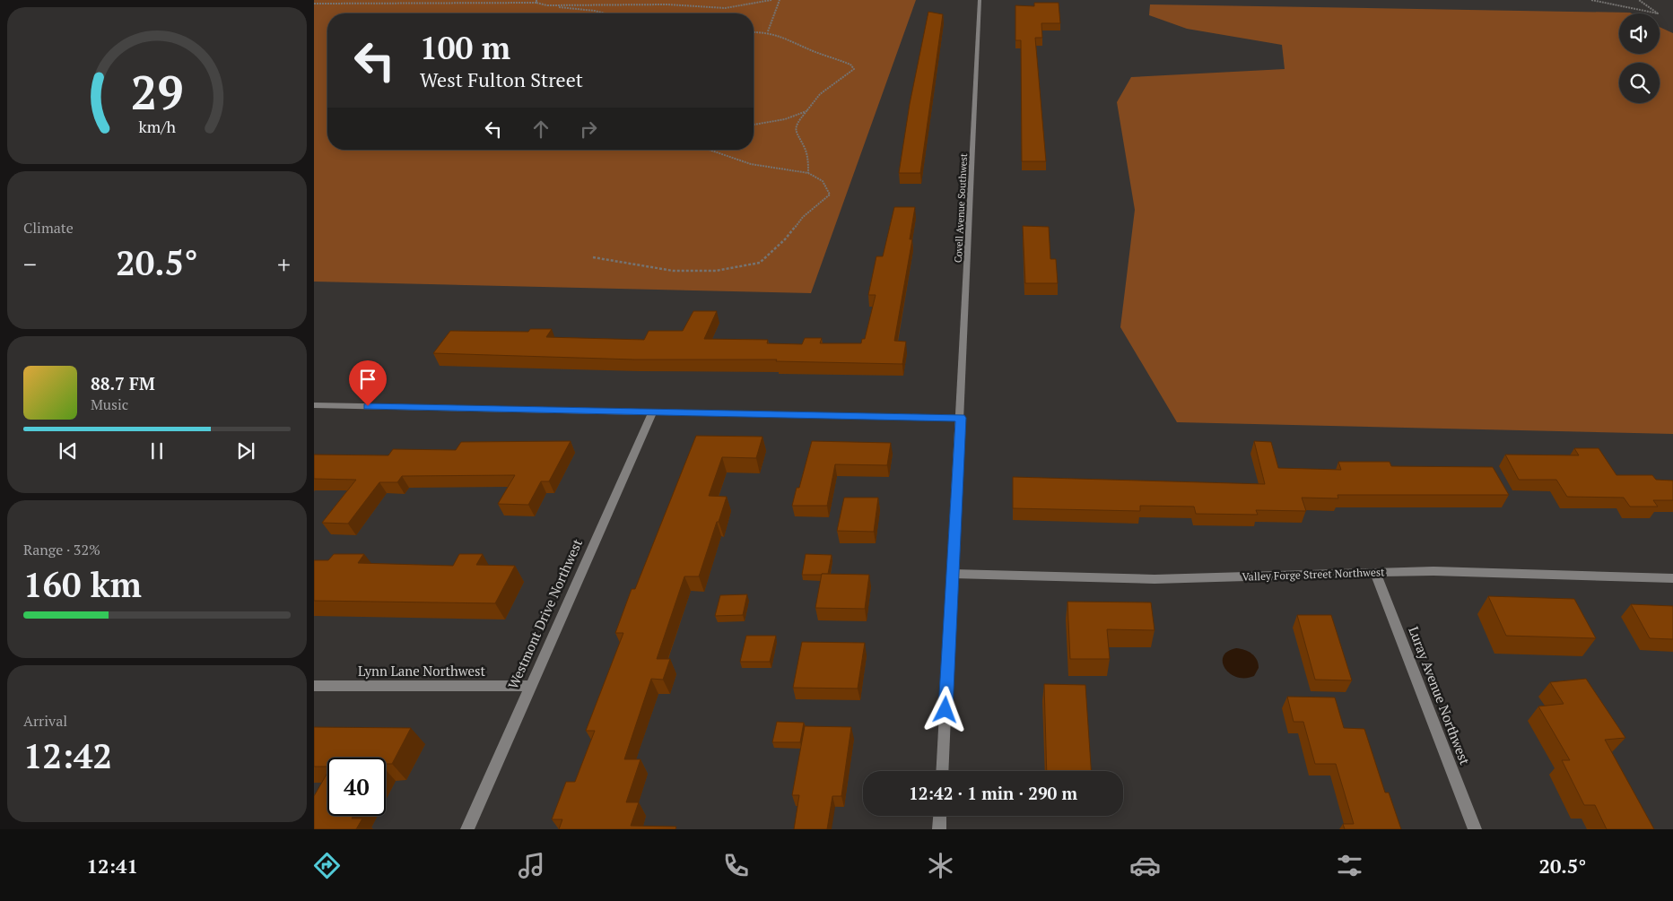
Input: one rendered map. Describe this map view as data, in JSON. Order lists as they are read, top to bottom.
{
  "streets": {
    "street": [
      "Covell Avenue Southwest",
      "Valley Forge Street Northwest",
      "Westmont Drive Northwest",
      "Lynn Lane Northwest",
      "Luray Avenue Northwest"
    ]
  },
  "crossings": [
    ["Covell Avenue Southwest", "Valley Forge Street Northwest"],
    ["Valley Forge Street Northwest", "Luray Avenue Northwest"],
    ["Westmont Drive Northwest", "Lynn Lane Northwest"]
  ],
  "page": {
    "turn": ["100 m", "West Fulton Street"],
    "tile": [
      "Climate",
      ["Range · 32%", "160 km"],
      ["Arrival", "12:42"]
    ],
    "heat": ["−", "20.5°", "+"],
    "song": ["88.7 FM", "Music"],
    "limit": "40",
    "trip": "12:42 · 1 min · 290 m",
    "tabs": ["12:41", "20.5°"],
    "gauge": ["29", "km/h"]
  }
}
